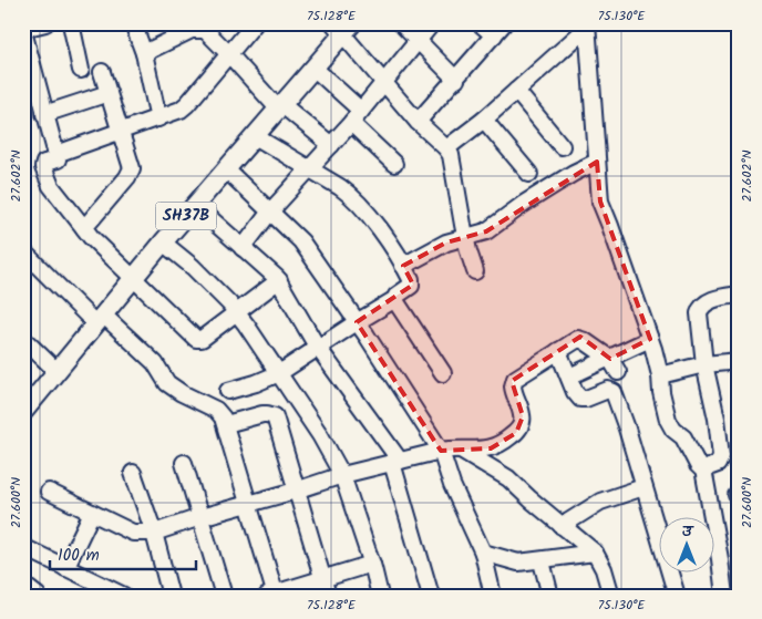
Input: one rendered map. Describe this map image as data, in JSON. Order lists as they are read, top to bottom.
{
  "streets": {
    "main road": ["SH37B"]
  },
  "scale_bar": "100 m",
  "north": "top",
  "coordinates": [
    "75.128°E",
    "75.130°E",
    "27.602°N",
    "27.600°N"
  ]
}
